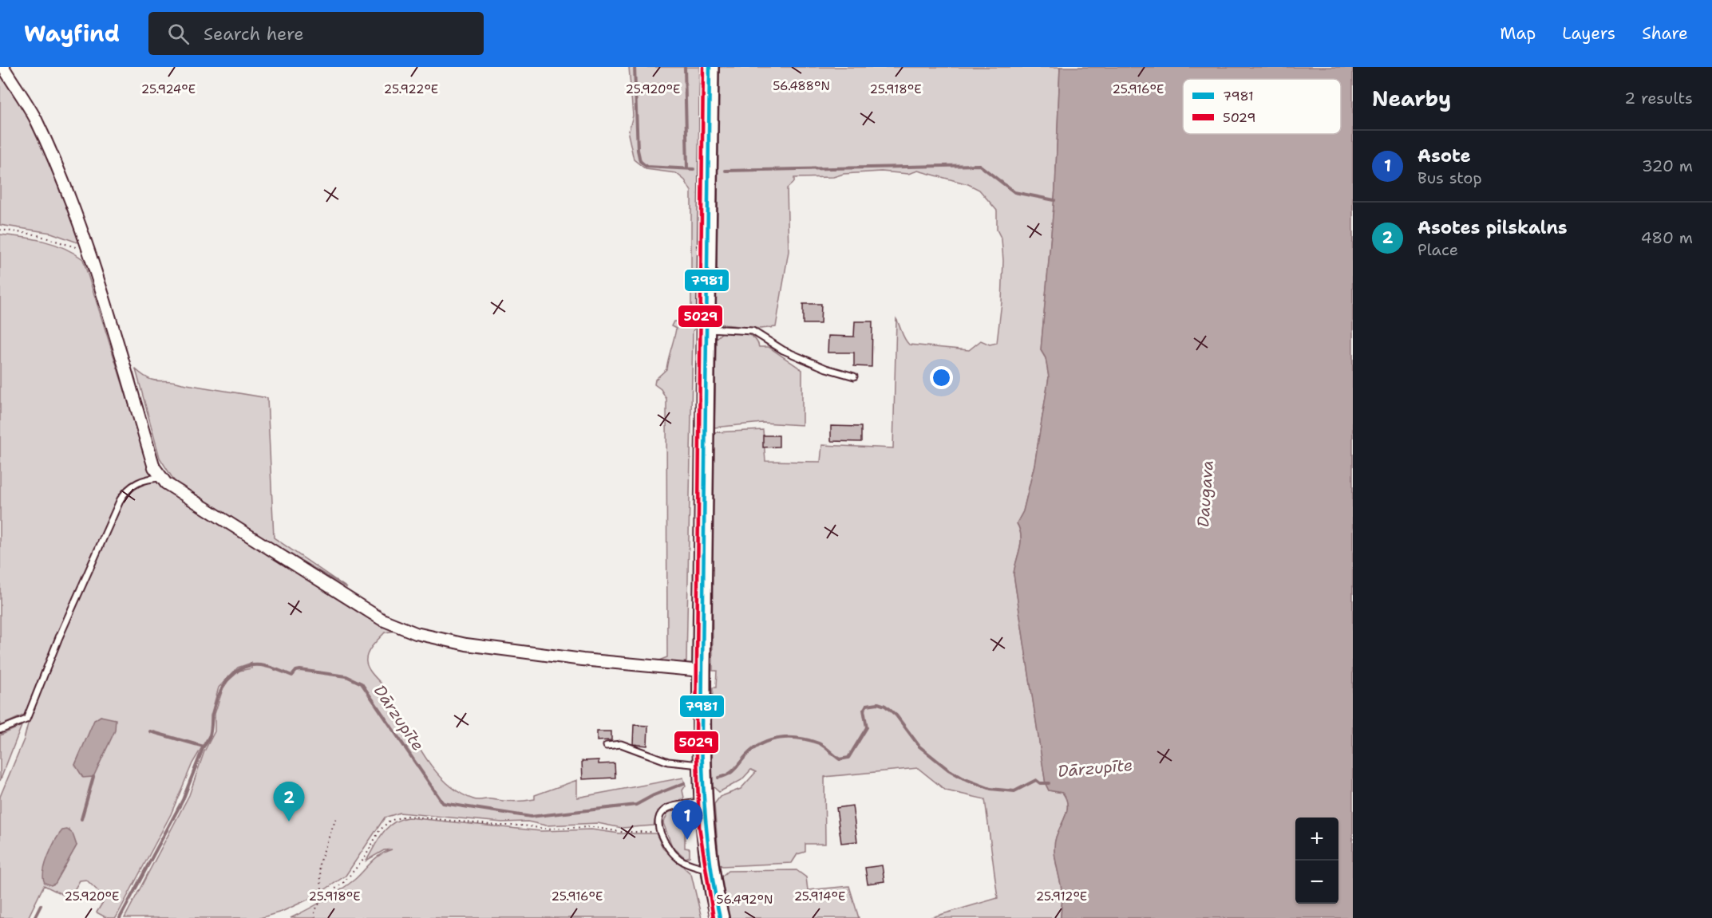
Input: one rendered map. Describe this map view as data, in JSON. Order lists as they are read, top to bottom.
{
  "water": ["Daugava", "Dārzupīte"],
  "lines": ["transit line 7981", "transit line 5029"],
  "legend": ["7981", "5029"],
  "page": {
    "header": "Wayfind",
    "search": "Search here",
    "nav": ["Map", "Layers", "Share"],
    "heading": ["Nearby", "2 results"],
    "list": [
      {
        "mark": "1",
        "name": "Asote",
        "note": "Bus stop",
        "value": "320 m"
      },
      {
        "mark": "2",
        "name": "Asotes pilskalns",
        "note": "Place",
        "value": "480 m"
      }
    ],
    "pins": ["2", "1"],
    "map_buttons": ["+", "−"]
  },
  "coordinates": [
    "56.488°N",
    "25.924°E",
    "25.922°E",
    "25.920°E",
    "25.918°E",
    "25.916°E",
    "25.914°E",
    "25.912°E",
    "56.492°N"
  ]
}
